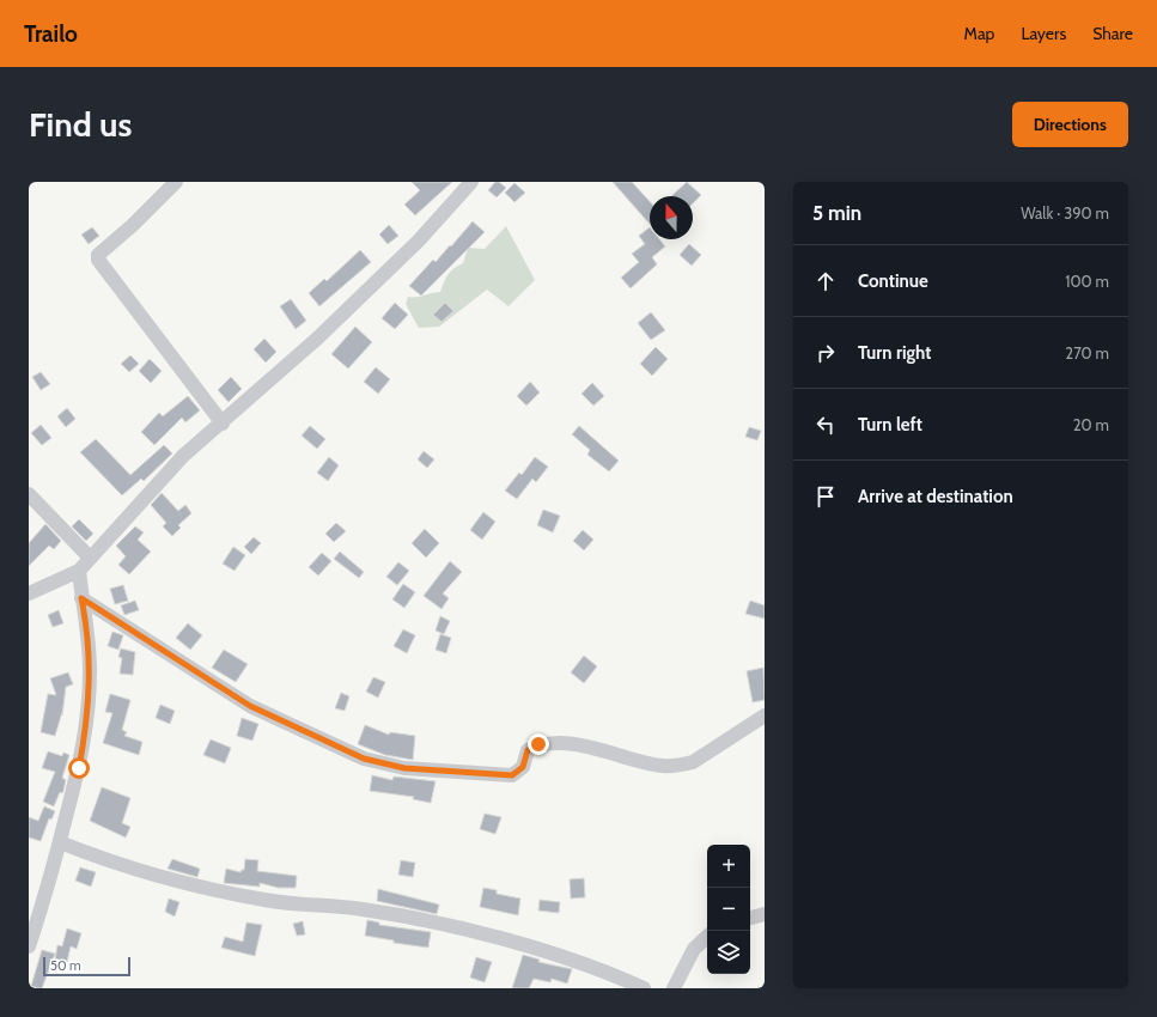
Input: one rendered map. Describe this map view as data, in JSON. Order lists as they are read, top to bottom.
{
  "scale_bar": "50 m",
  "north": "top",
  "page": {
    "header": "Trailo",
    "nav": ["Map", "Layers", "Share"],
    "buttons": "Directions",
    "title": "Find us",
    "heading": ["5 min", "Walk · 390 m"],
    "list": [
      ["Continue", "100 m"],
      ["Turn right", "270 m"],
      ["Turn left", "20 m"],
      "Arrive at destination"
    ],
    "map_buttons": ["+", "−"],
    "scale": "50 m"
  }
}
